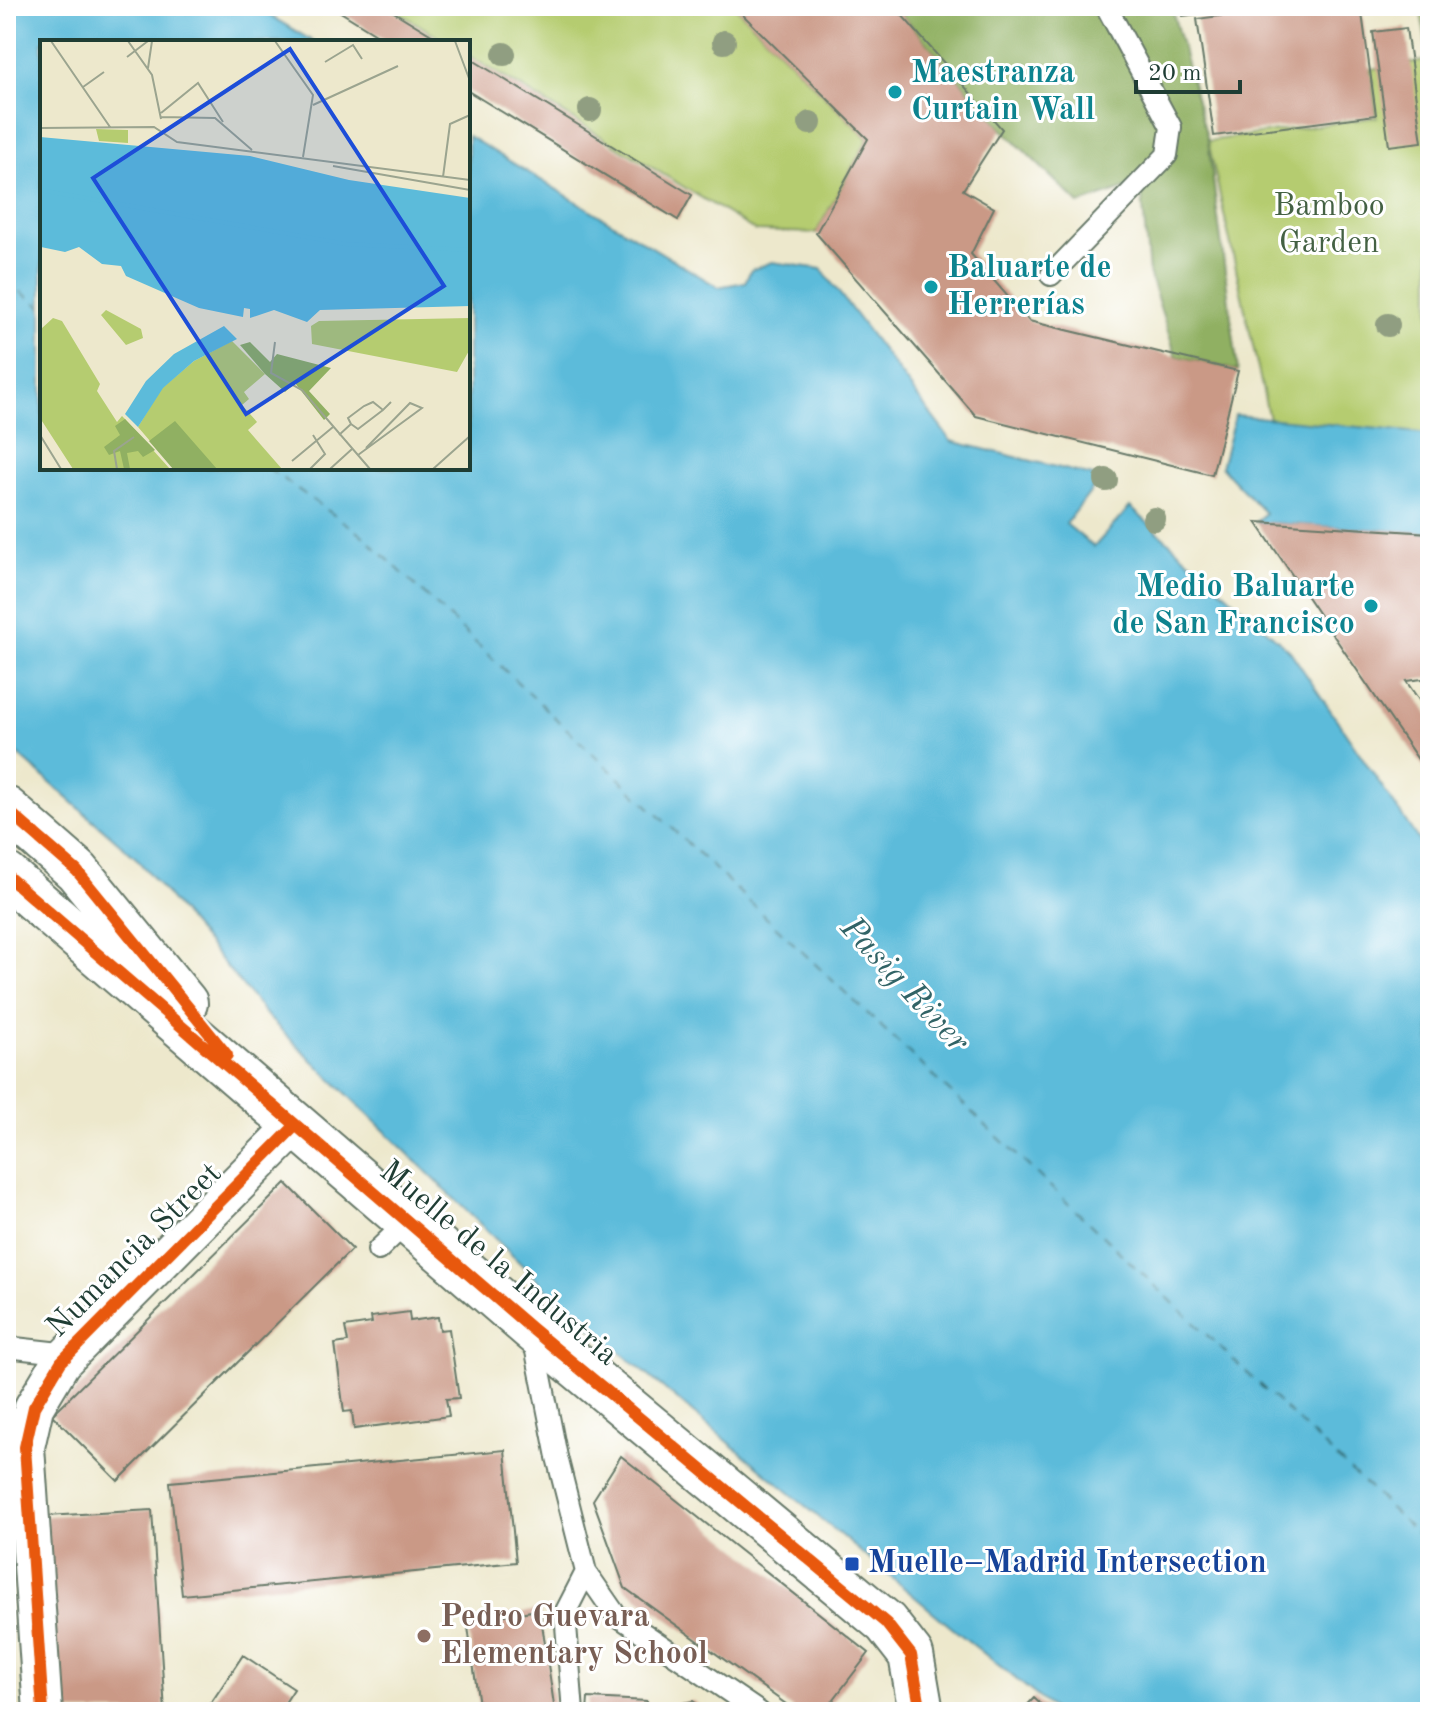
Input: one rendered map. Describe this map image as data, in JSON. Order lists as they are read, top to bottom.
{
  "streets": {
    "street": ["Numancia Street", "Muelle de la Industria"]
  },
  "crossings": [
    ["Numancia Street", "Muelle de la Industria"]
  ],
  "water": ["Pasig River"],
  "parks": ["Bamboo Garden"],
  "places": {
    "other": [
      "Maestranza Curtain Wall",
      "Baluarte de Herrerías",
      "Medio Baluarte de San Francisco",
      "Pedro Guevara Elementary School"
    ],
    "transit": ["Muelle–Madrid Intersection"]
  },
  "scale_bar": "20 m"
}
